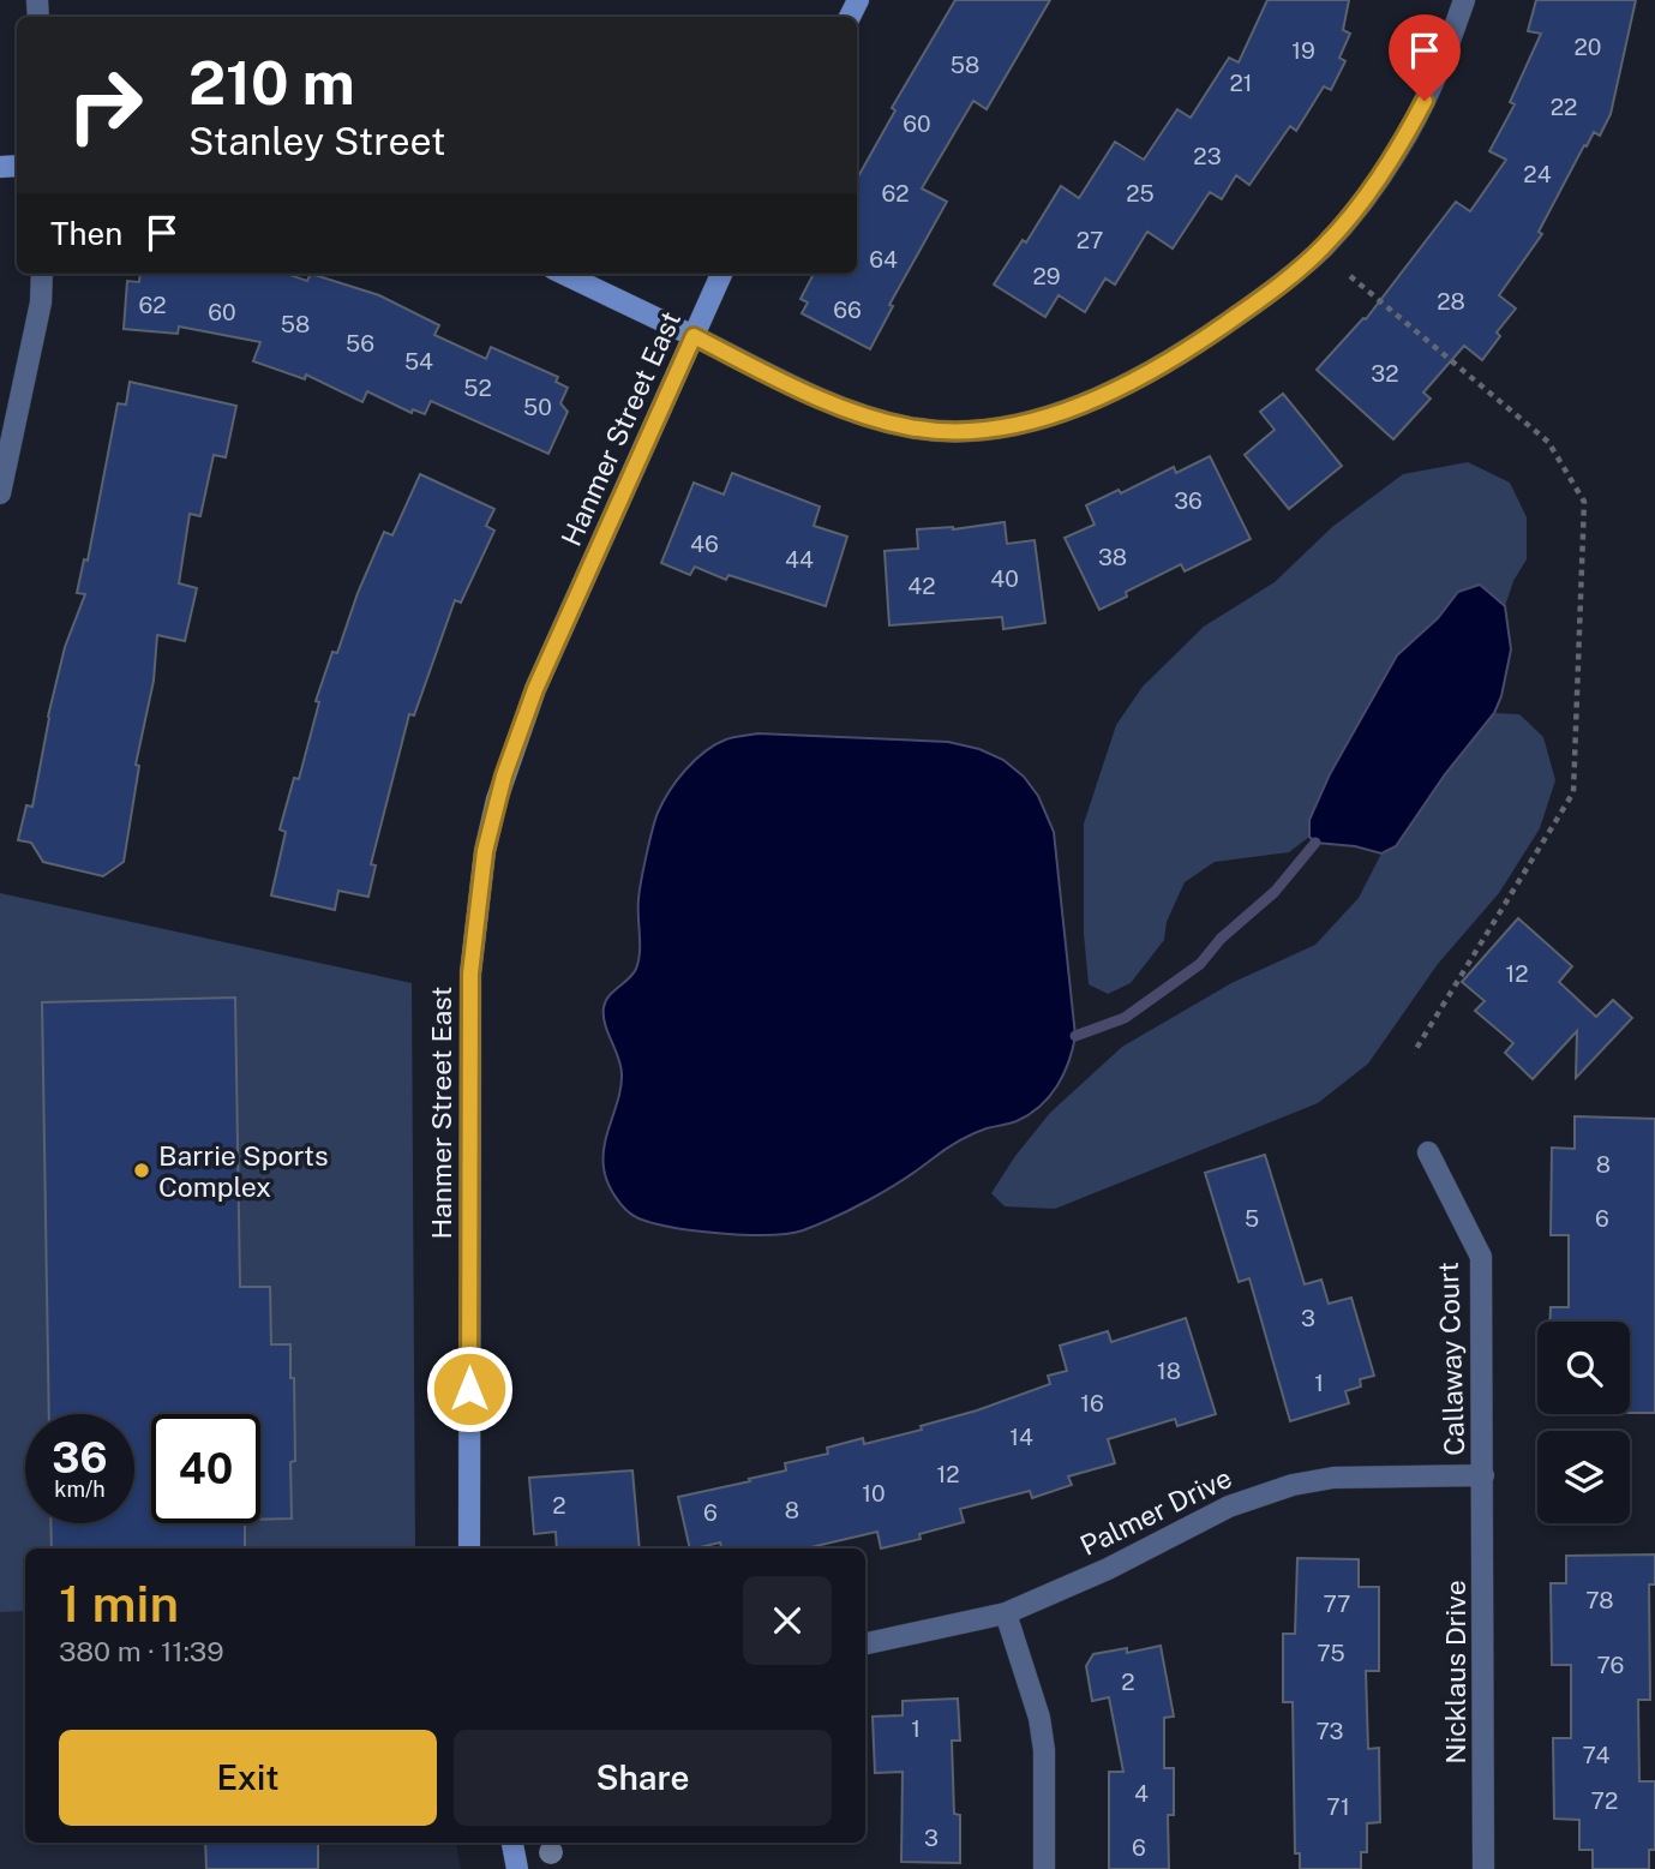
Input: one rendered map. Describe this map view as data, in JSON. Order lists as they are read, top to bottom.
{
  "streets": {
    "street": [
      "Hanmer Street East",
      "Callaway Court",
      "Palmer Drive",
      "Nicklaus Drive"
    ]
  },
  "crossings": [
    ["Callaway Court", "Palmer Drive"],
    ["Callaway Court", "Nicklaus Drive"],
    ["Palmer Drive", "Nicklaus Drive"]
  ],
  "places": ["Barrie Sports Complex"],
  "house_numbers": [
    "20",
    "19",
    "58",
    "21",
    "22",
    "60",
    "23",
    "24",
    "62",
    "25",
    "27",
    "64",
    "29",
    "28",
    "62",
    "66",
    "60",
    "58",
    "56",
    "54",
    "32",
    "52",
    "50",
    "36",
    "46",
    "38",
    "44",
    "40",
    "42",
    "12",
    "8",
    "5",
    "6",
    "3",
    "18",
    "1",
    "16",
    "14",
    "12",
    "10",
    "2",
    "8",
    "6",
    "78",
    "77",
    "75",
    "76",
    "2",
    "1",
    "73",
    "74",
    "4",
    "72",
    "71",
    "3",
    "6"
  ],
  "page": {
    "turn": ["210 m", "Stanley Street"],
    "then": "Then",
    "speed": "36 km/h",
    "limit": "40",
    "heading": ["1 min", "380 m · 11:39"],
    "buttons": ["Exit", "Share"]
  }
}
